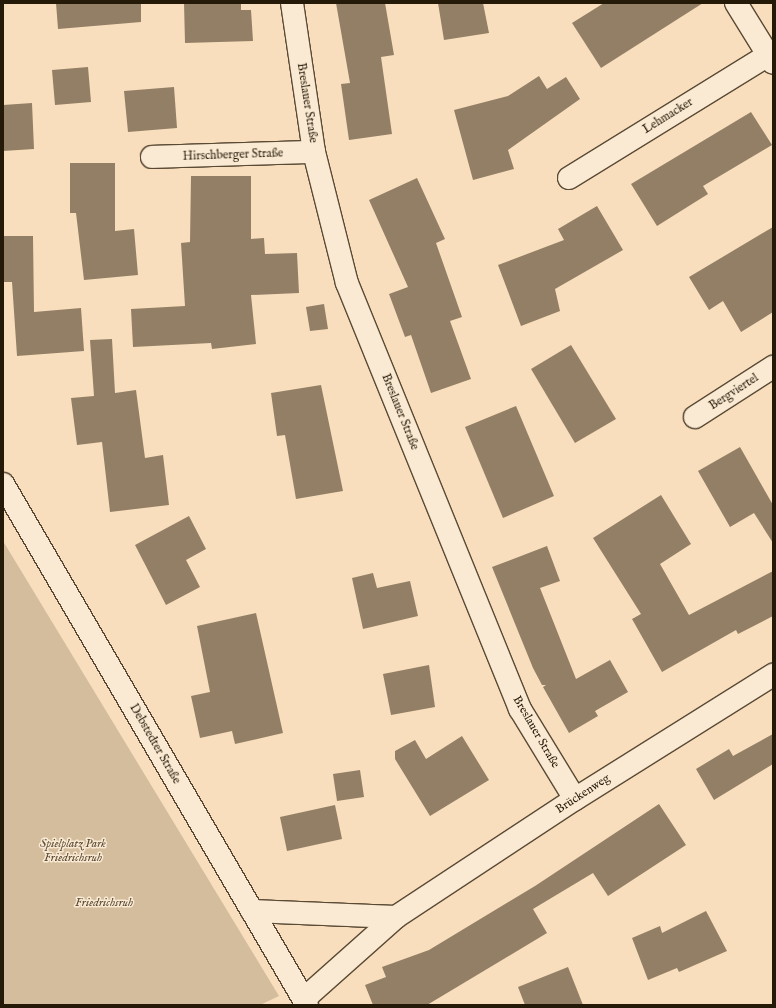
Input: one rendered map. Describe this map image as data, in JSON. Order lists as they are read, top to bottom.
{
  "streets": {
    "street": [
      "Breslauer Straße",
      "Lehmacker",
      "Hirschberger Straße",
      "Bergviertel",
      "Debstedter Straße",
      "Brückenweg"
    ]
  },
  "crossings": [
    ["Breslauer Straße", "Hirschberger Straße"],
    ["Breslauer Straße", "Brückenweg"],
    ["Debstedter Straße", "Brückenweg"]
  ],
  "parks": ["Spielplatz Park Friedrichsruh", "Friedrichsruh"]
}
